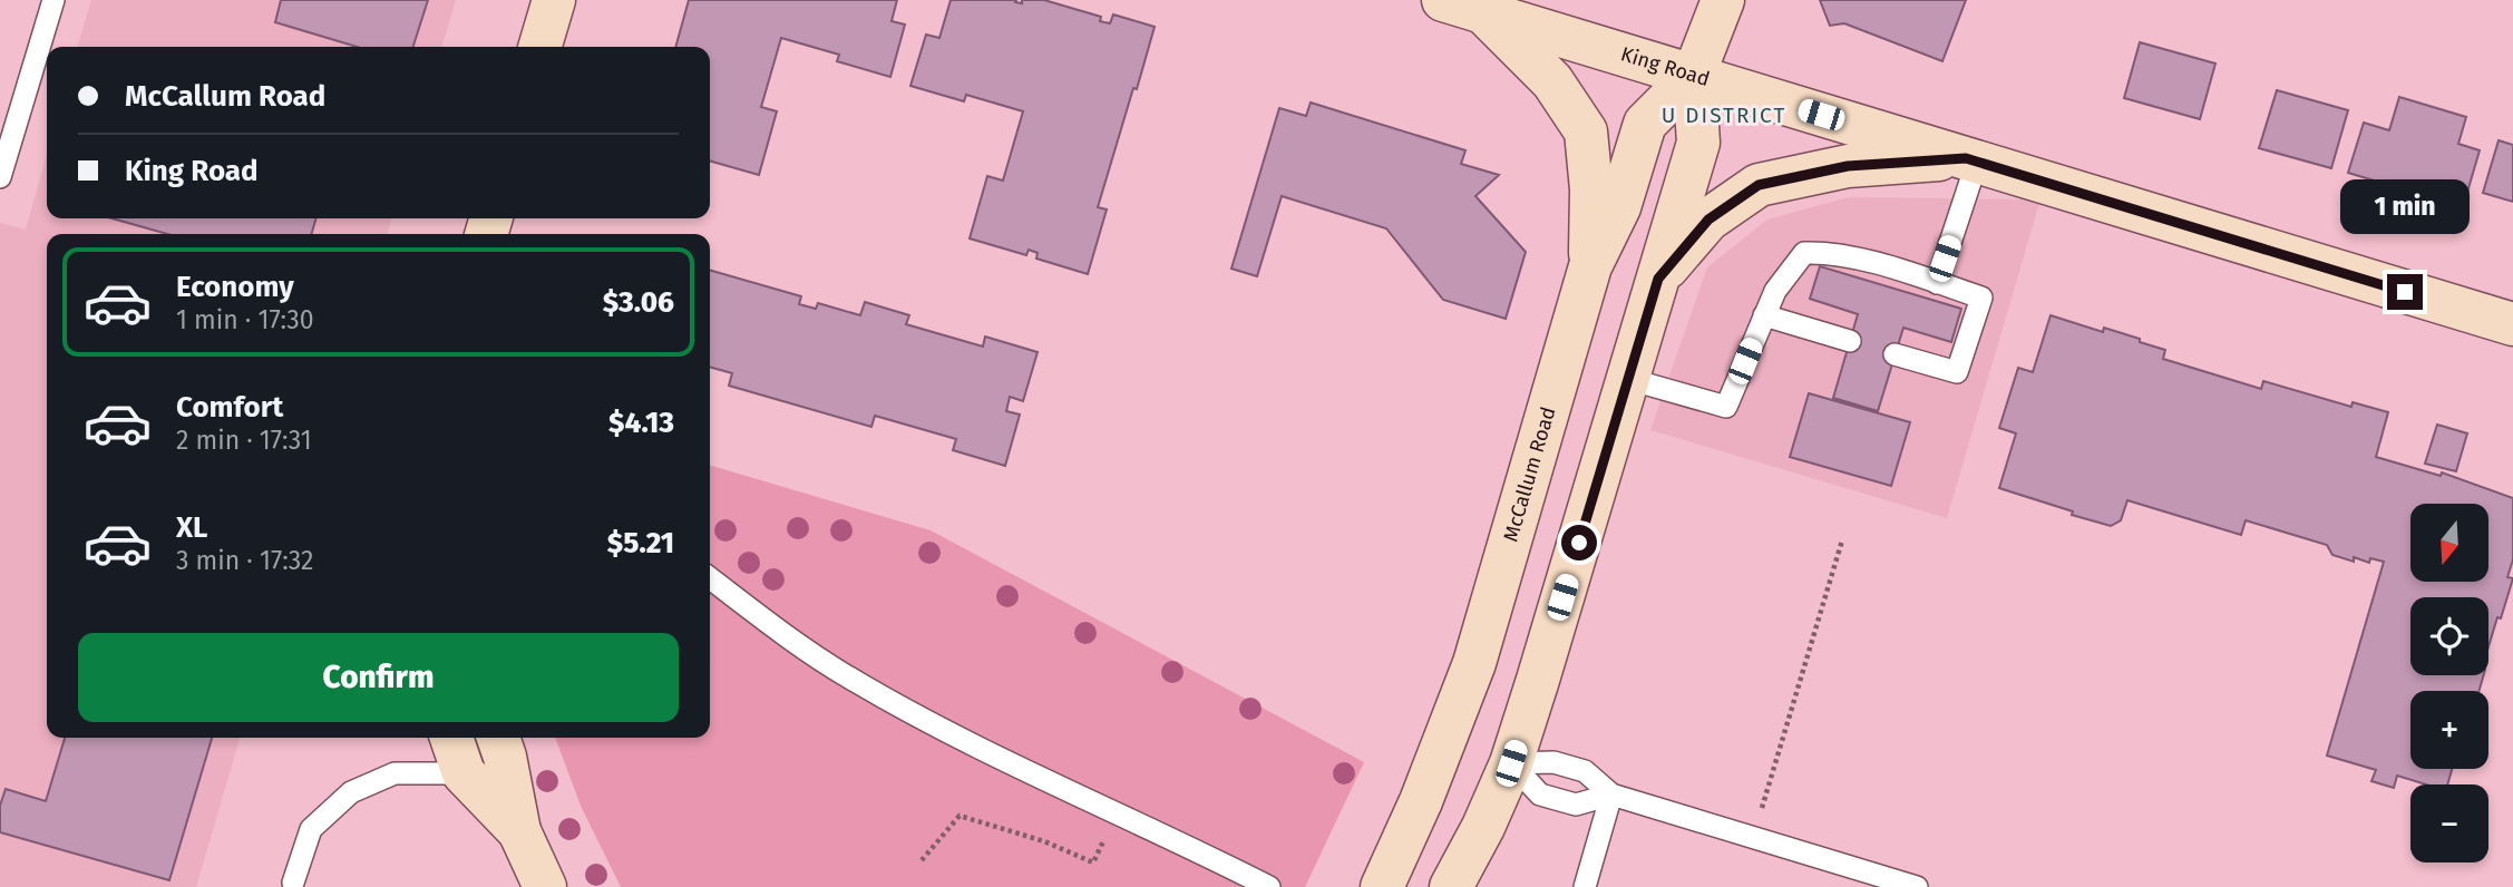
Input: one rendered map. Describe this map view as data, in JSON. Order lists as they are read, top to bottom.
{
  "streets": {
    "main road": ["King Road", "McCallum Road"]
  },
  "crossings": [
    ["King Road", "McCallum Road"]
  ],
  "districts": ["U DISTRICT"],
  "north": "bottom",
  "page": {
    "banner": ["McCallum Road", "King Road"],
    "bubble": "1 min",
    "list": [
      {
        "name": "Economy",
        "note": "1 min · 17:30",
        "value": "$3.06"
      },
      {
        "name": "Comfort",
        "note": "2 min · 17:31",
        "value": "$4.13"
      },
      {
        "name": "XL",
        "note": "3 min · 17:32",
        "value": "$5.21"
      }
    ],
    "map_buttons": ["+", "−"],
    "buttons": "Confirm"
  }
}
